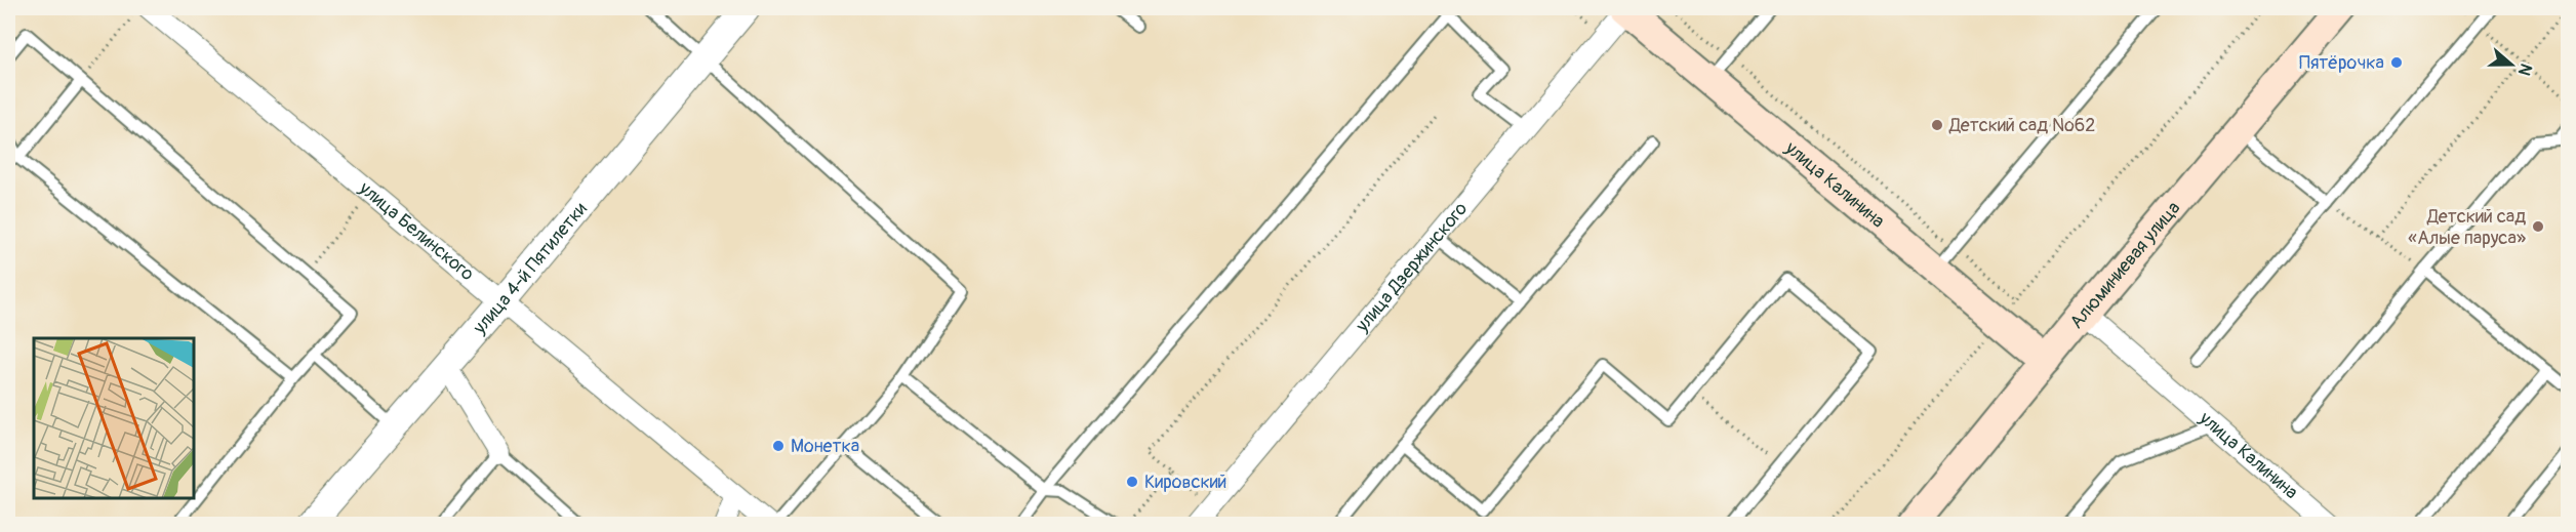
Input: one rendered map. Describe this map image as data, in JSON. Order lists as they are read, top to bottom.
{
  "streets": {
    "main road": ["улица Калинина", "Алюминиевая улица"],
    "street": ["улица Белинского", "улица Дзержинского", "улица 4-й Пятилетки"]
  },
  "crossings": [
    ["улица Калинина", "Алюминиевая улица"],
    ["улица Калинина", "улица Дзержинского"],
    ["улица Белинского", "улица 4-й Пятилетки"]
  ],
  "places": [
    "Пятёрочка",
    "Детский сад №62",
    "Детский сад «Алые паруса»",
    "Монетка",
    "Кировский"
  ],
  "north": "right"
}
